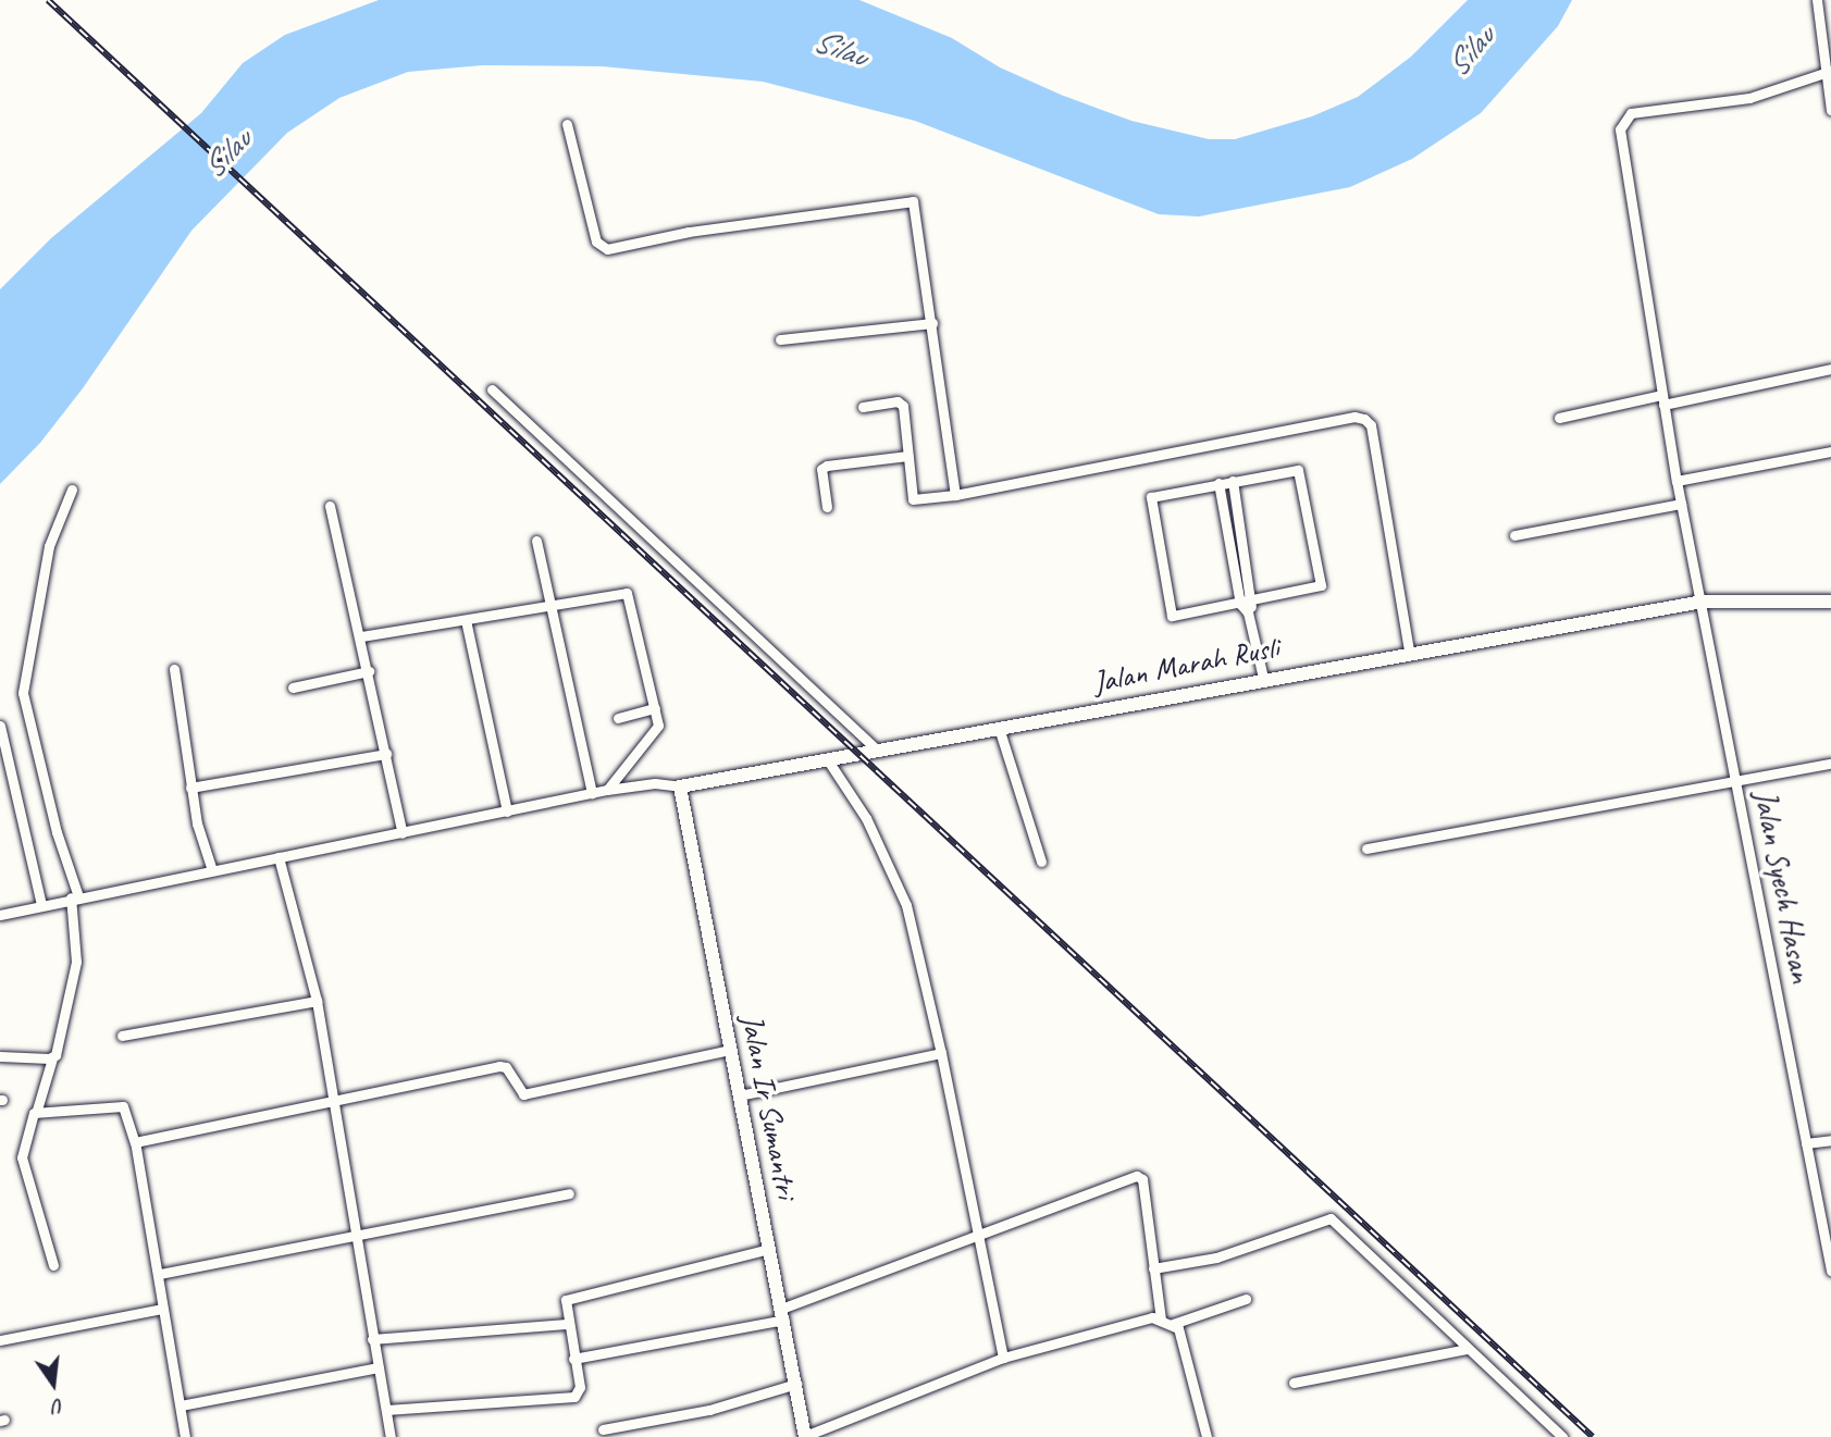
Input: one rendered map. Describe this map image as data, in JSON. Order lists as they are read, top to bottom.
{
  "streets": {
    "main road": ["Jalan Marah Rusli", "Jalan Ir Sumantri"],
    "street": ["Jalan Syech Hasan"]
  },
  "crossings": [
    ["Jalan Marah Rusli", "Jalan Syech Hasan"],
    ["Jalan Marah Rusli", "Jalan Ir Sumantri"]
  ],
  "water": ["Silau"],
  "north": "bottom"
}
